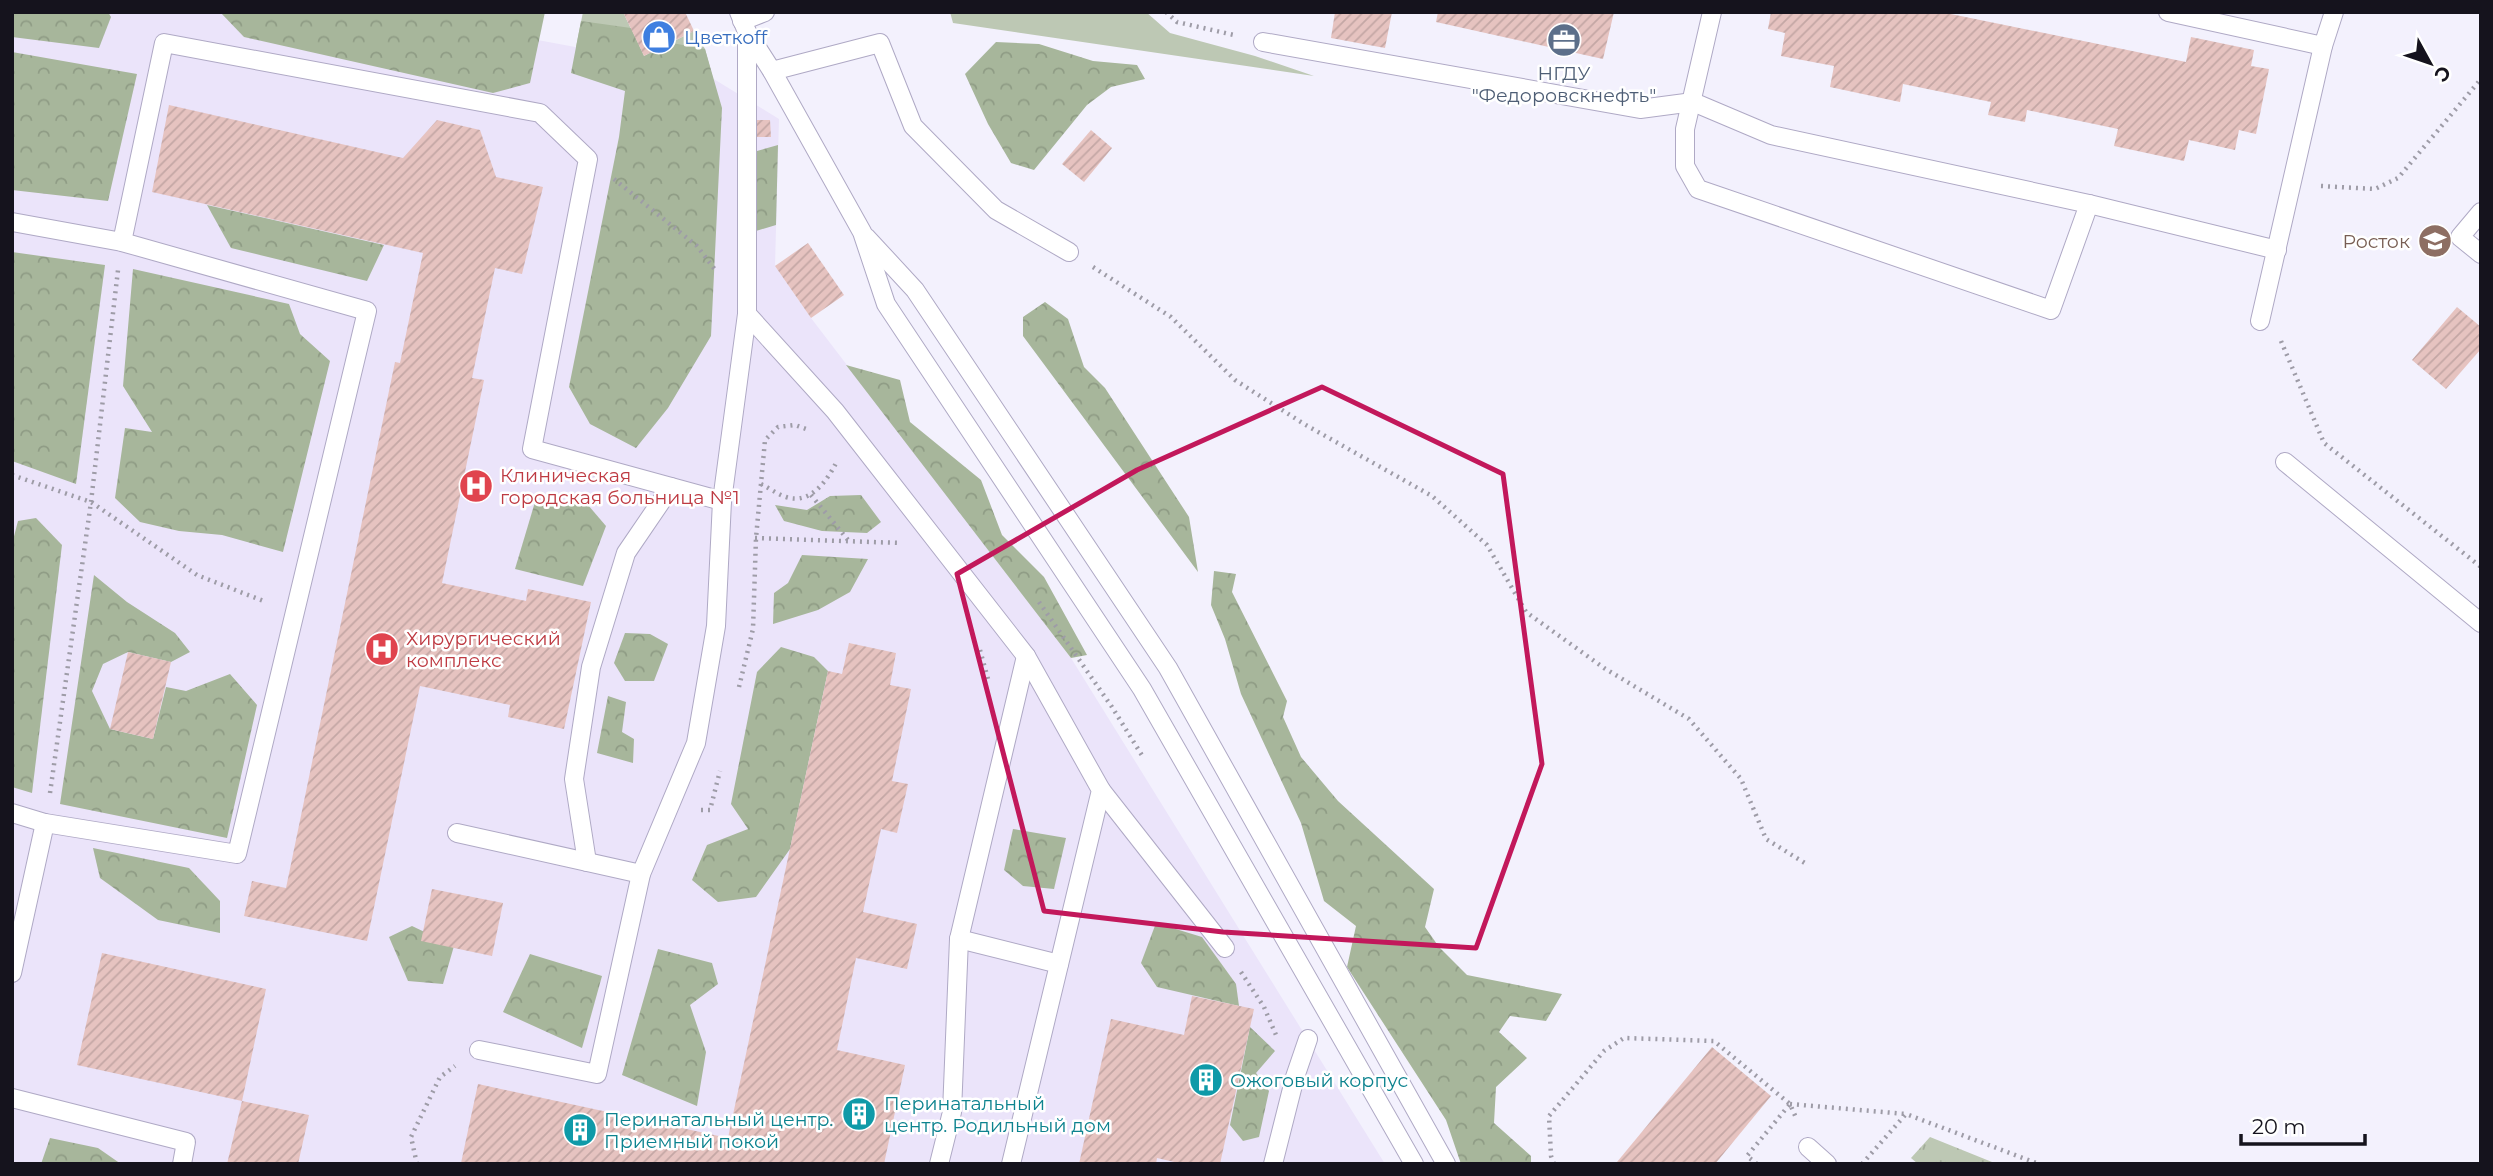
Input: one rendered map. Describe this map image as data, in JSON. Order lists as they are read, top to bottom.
{
  "places": {
    "shop": ["Цветкоff"],
    "office": ["НГДУ \"Федоровскнефть\""],
    "school or university": ["Росток"],
    "hospital": ["Клиническая городская больница №1", "Хирургический комплекс"],
    "building": ["Ожоговый корпус", "Перинатальный центр. Родильный дом", "Перинатальный центр. Приемный покой"]
  },
  "scale_bar": "20 m",
  "north": "bottom right"
}
